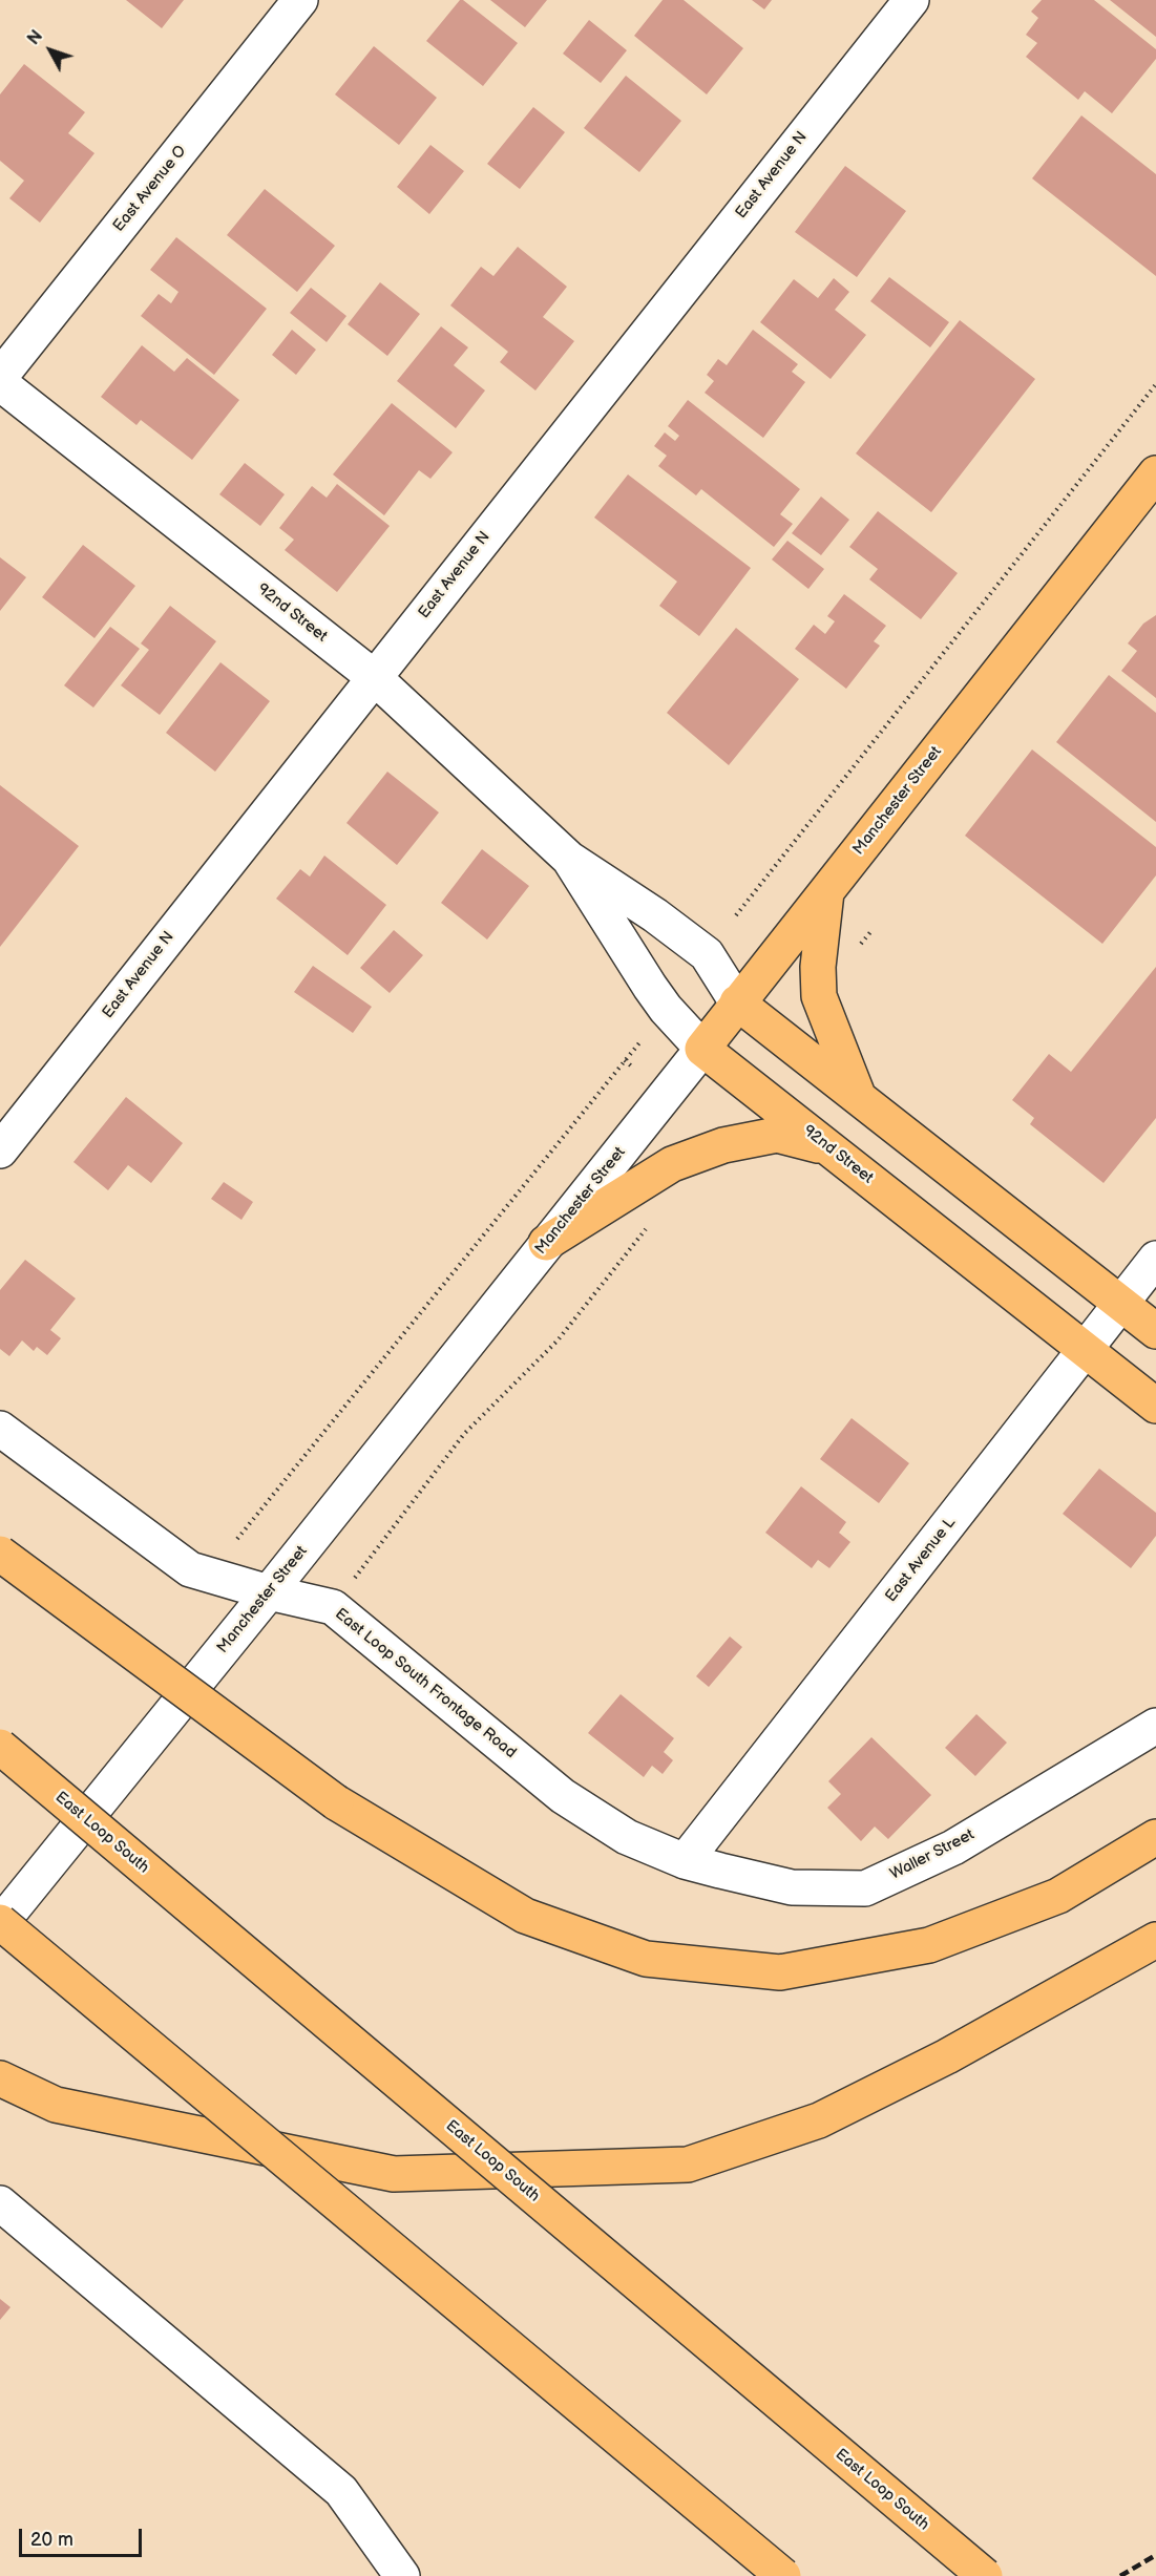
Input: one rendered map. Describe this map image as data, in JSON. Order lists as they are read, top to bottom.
{
  "streets": {
    "main road": ["92nd Street", "Manchester Street", "East Loop South"],
    "street": [
      "East Avenue N",
      "East Avenue O",
      "East Avenue L",
      "East Loop South Frontage Road",
      "Waller Street"
    ]
  },
  "crossings": [
    ["East Avenue N", "92nd Street"],
    ["92nd Street", "Manchester Street"],
    ["92nd Street", "East Avenue L"],
    ["Manchester Street", "East Loop South Frontage Road"],
    ["East Avenue L", "East Loop South Frontage Road"],
    ["East Avenue L", "Waller Street"],
    ["East Loop South Frontage Road", "Waller Street"]
  ],
  "scale_bar": "20 m",
  "north": "top left"
}
